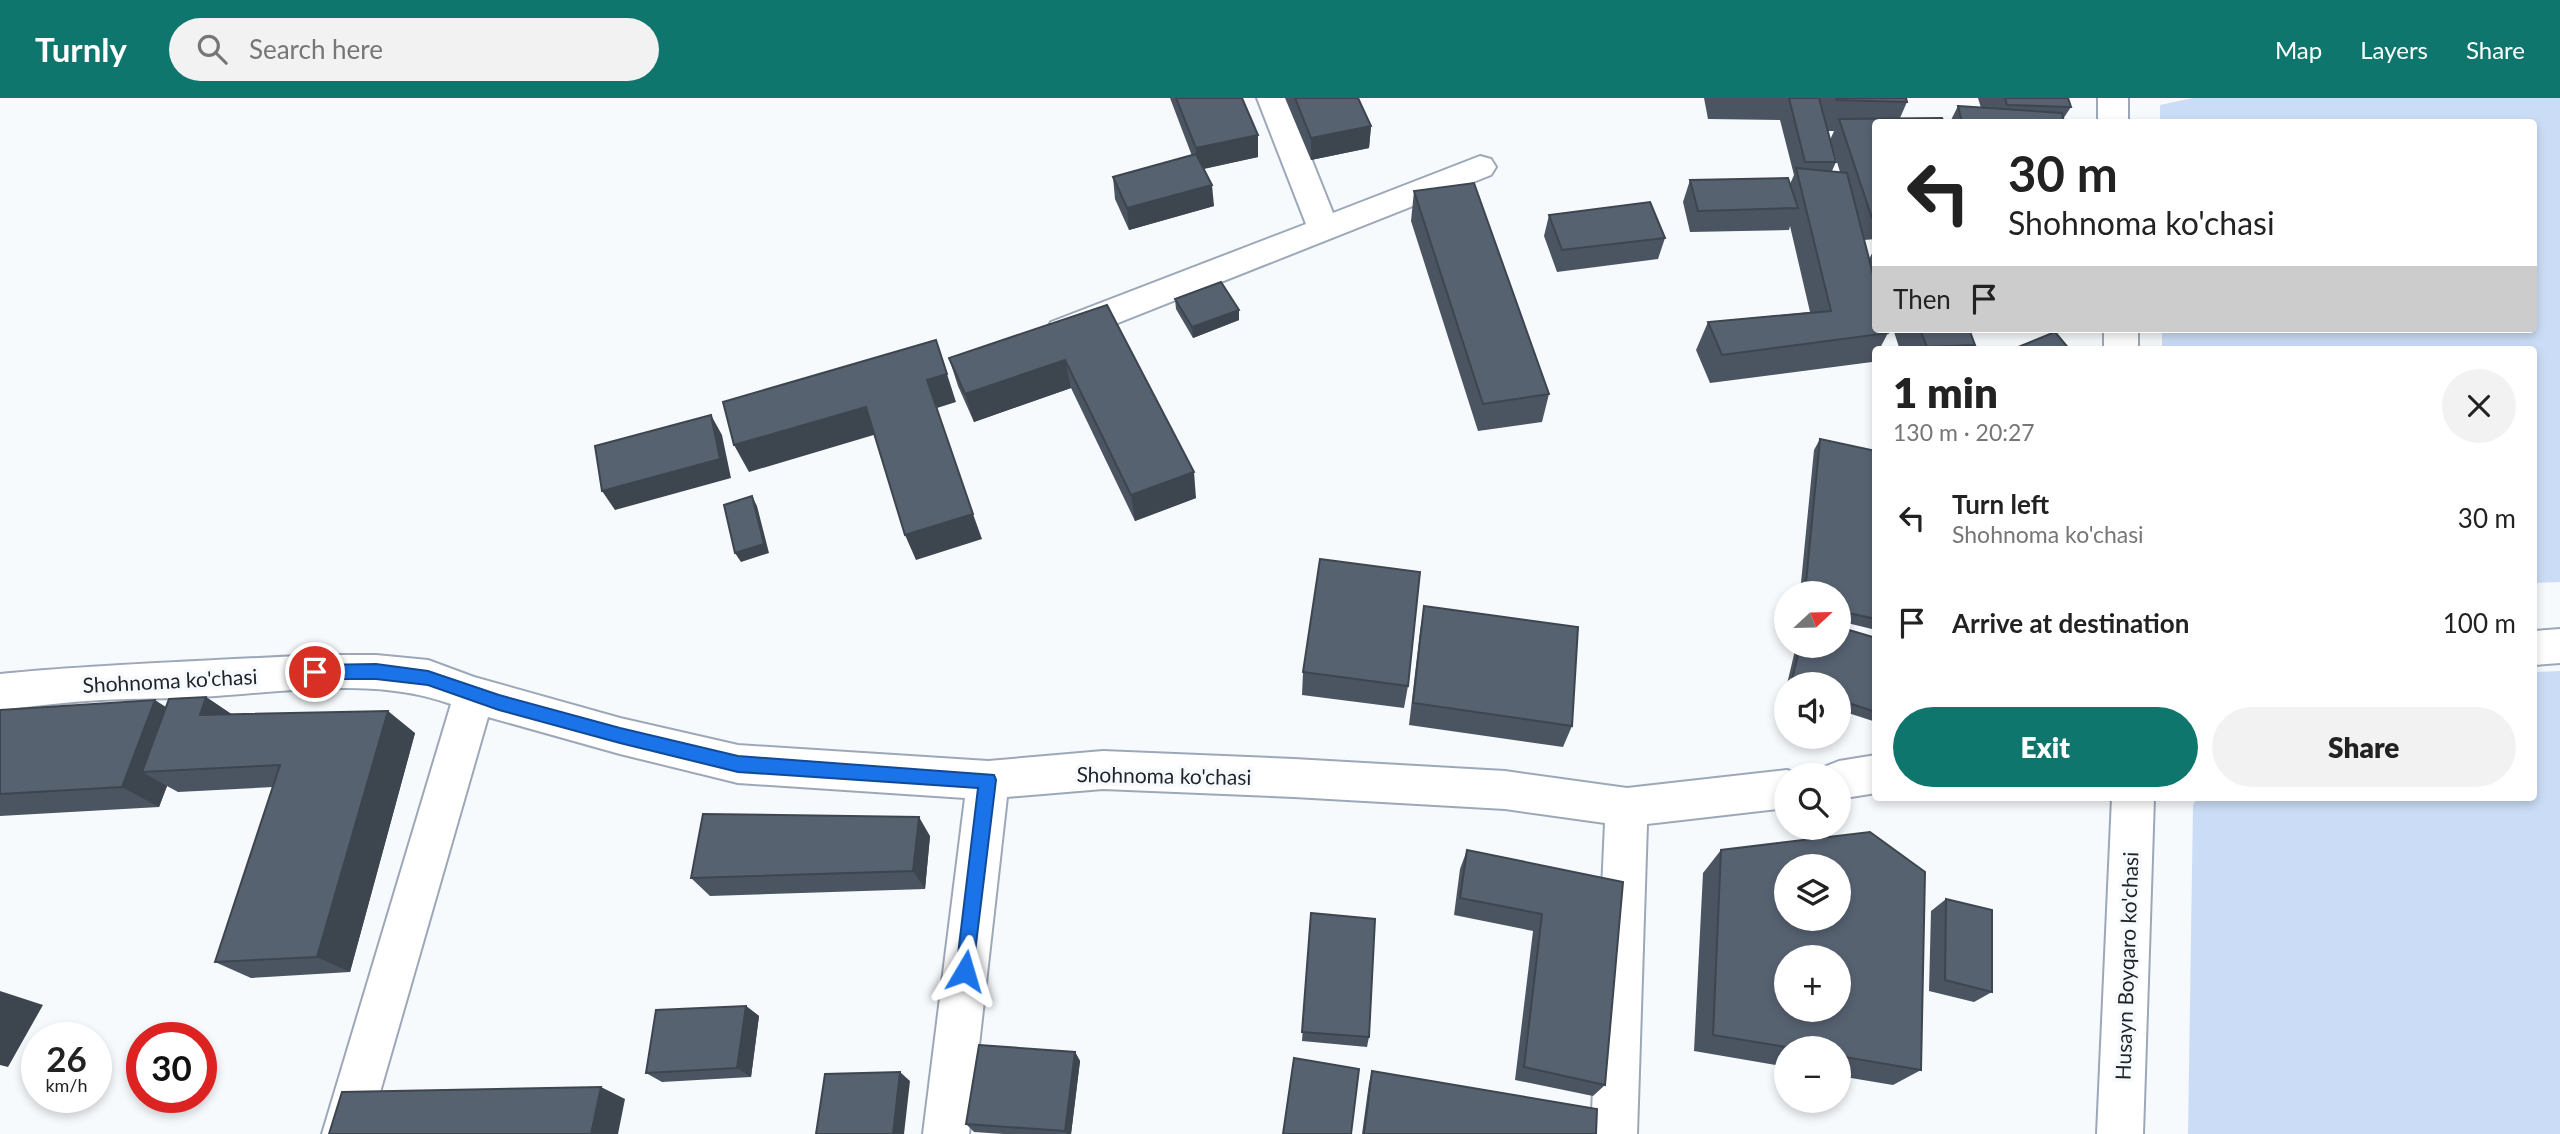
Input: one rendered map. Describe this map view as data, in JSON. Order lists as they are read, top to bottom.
{
  "streets": {
    "street": ["Shohnoma ko'chasi", "Husayn Boyqaro ko'chasi"]
  },
  "north": "right",
  "page": {
    "header": "Turnly",
    "search": "Search here",
    "nav": ["Map", "Layers", "Share"],
    "turn": ["30 m", "Shohnoma ko'chasi"],
    "then": "Then",
    "heading": ["1 min", "130 m · 20:27"],
    "list": [
      {
        "name": "Turn left",
        "note": "Shohnoma ko'chasi",
        "value": "30 m"
      },
      {
        "name": "Arrive at destination",
        "value": "100 m"
      }
    ],
    "map_buttons": ["+", "−"],
    "buttons": ["Exit", "Share"],
    "speed": "26 km/h",
    "limit": "30"
  }
}
